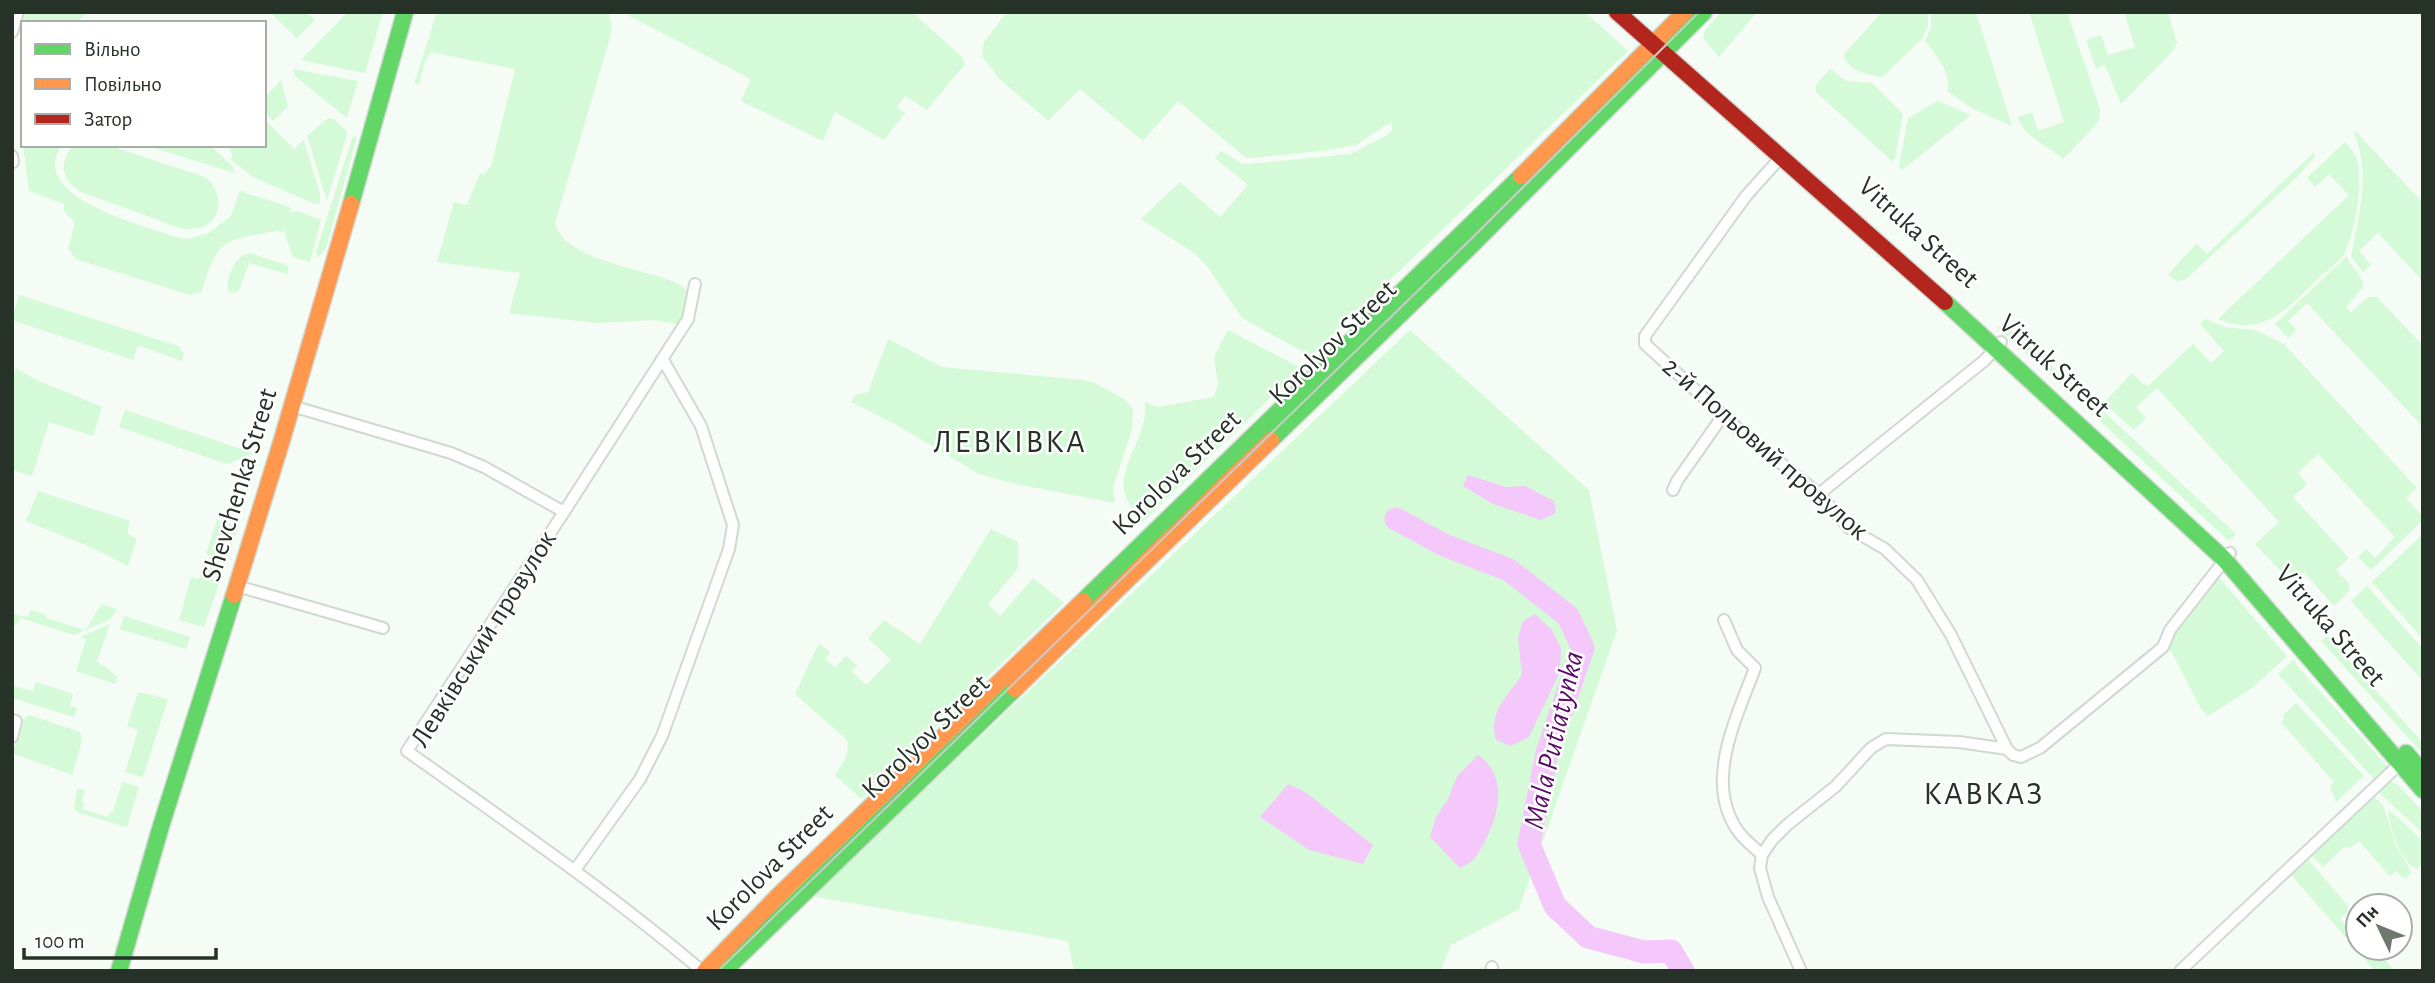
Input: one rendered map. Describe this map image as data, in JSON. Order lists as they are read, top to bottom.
{
  "streets": {
    "main road": [
      "Vitruka Street",
      "Korolyov Street",
      "Vitruk Street",
      "Korolova Street",
      "Shevchenka Street"
    ],
    "street": ["2-й Польовий провулок", "Левківський провулок"]
  },
  "crossings": [
    ["Vitruka Street", "Korolyov Street"],
    ["Vitruka Street", "Vitruk Street"],
    ["Vitruka Street", "Korolova Street"],
    ["Korolyov Street", "Vitruk Street"],
    ["Korolyov Street", "Korolova Street"],
    ["Vitruk Street", "2-й Польовий провулок"],
    ["Vitruk Street", "Korolova Street"],
    ["Korolova Street", "Левківський провулок"]
  ],
  "districts": ["ЛЕВКІВКА", "КАВКАЗ"],
  "water": ["Mala Putiatynka"],
  "legend": ["Вільно", "Повільно", "Затор"],
  "scale_bar": "100 m",
  "north": "top left"
}
